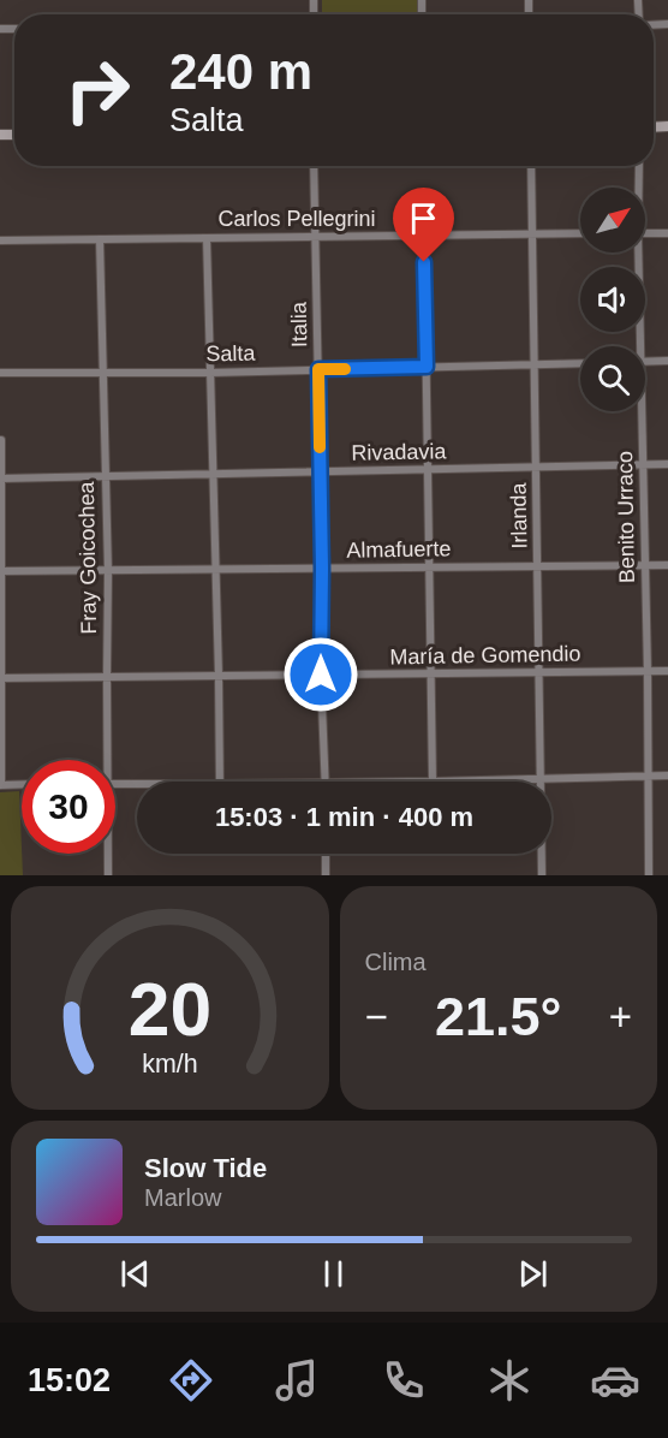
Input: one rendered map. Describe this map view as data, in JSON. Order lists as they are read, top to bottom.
{
  "streets": {
    "street": [
      "Carlos Pellegrini",
      "Italia",
      "Salta",
      "Rivadavia",
      "Irlanda",
      "Benito Urraco",
      "Almafuerte",
      "Fray Goicochea",
      "María de Gomendio"
    ]
  },
  "crossings": [
    ["Carlos Pellegrini", "Italia"],
    ["Carlos Pellegrini", "Irlanda"],
    ["Carlos Pellegrini", "Fray Goicochea"],
    ["Italia", "Salta"],
    ["Italia", "Rivadavia"],
    ["Italia", "Almafuerte"],
    ["Italia", "María de Gomendio"],
    ["Salta", "Irlanda"],
    ["Salta", "Fray Goicochea"],
    ["Rivadavia", "Irlanda"],
    ["Rivadavia", "Benito Urraco"],
    ["Rivadavia", "Fray Goicochea"],
    ["Irlanda", "Almafuerte"],
    ["Irlanda", "María de Gomendio"],
    ["Benito Urraco", "Almafuerte"],
    ["Benito Urraco", "María de Gomendio"],
    ["Almafuerte", "Fray Goicochea"],
    ["Fray Goicochea", "María de Gomendio"]
  ],
  "north": "top right",
  "page": {
    "turn": ["240 m", "Salta"],
    "limit": "30",
    "trip": "15:03 · 1 min · 400 m",
    "tile": "Clima",
    "heat": ["−", "21.5°", "+"],
    "song": ["Slow Tide", "Marlow"],
    "tabs": "15:02",
    "gauge": ["20", "km/h"]
  }
}
